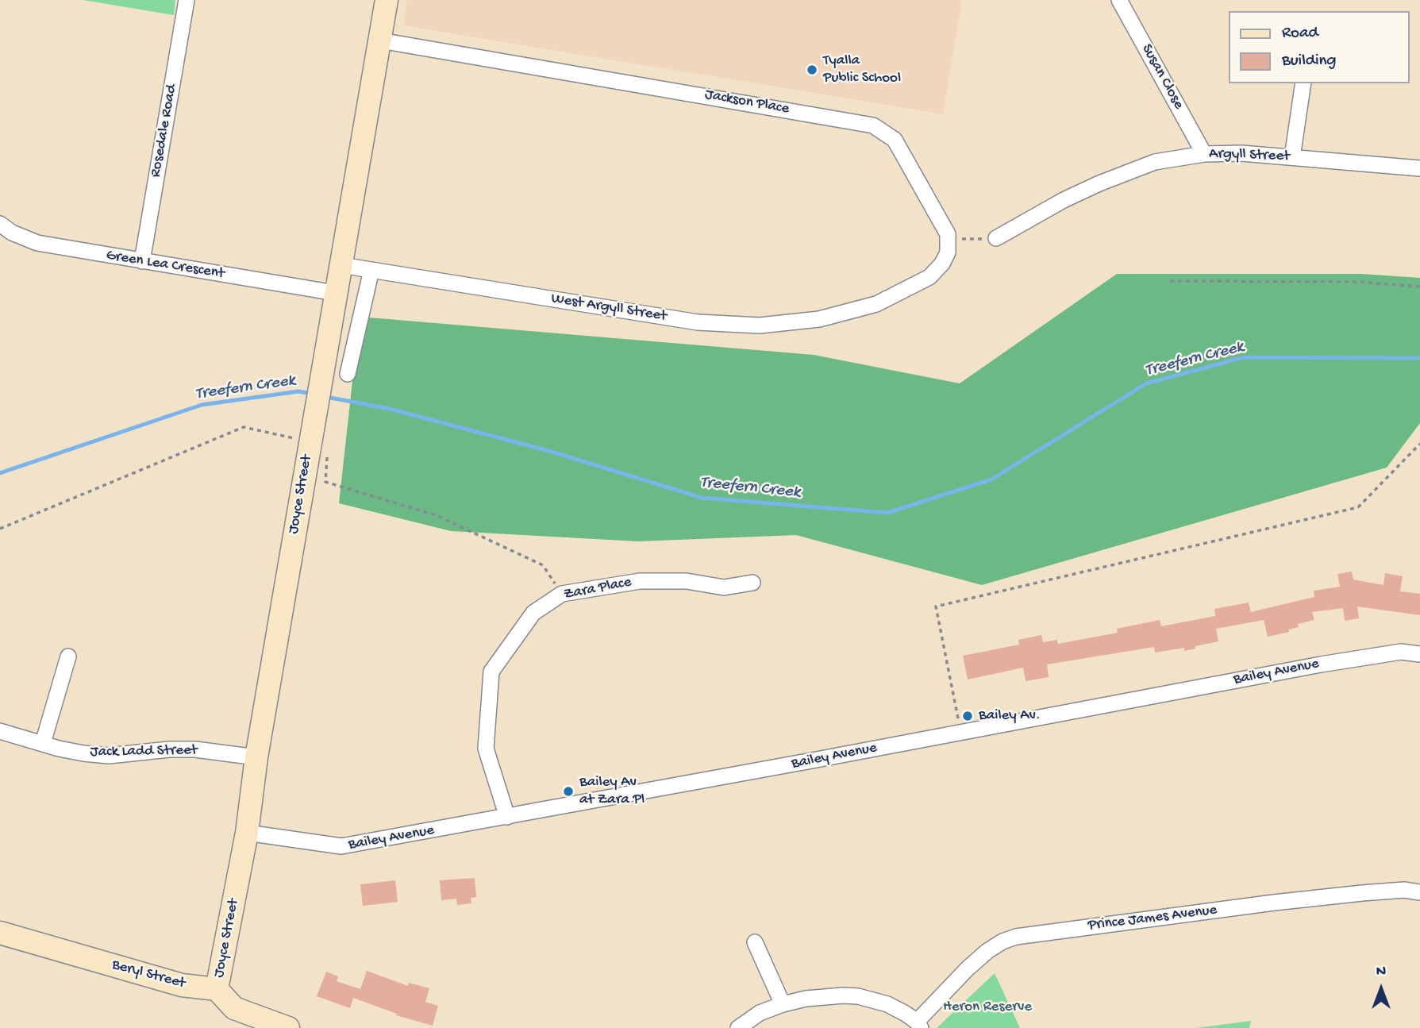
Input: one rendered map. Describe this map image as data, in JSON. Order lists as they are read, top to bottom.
{
  "streets": {
    "street": [
      "Susan Close",
      "Jackson Place",
      "Rosedale Road",
      "Argyll Street",
      "Green Lea Crescent",
      "West Argyll Street",
      "Joyce Street",
      "Zara Place",
      "Bailey Avenue",
      "Jack Ladd Street",
      "Prince James Avenue",
      "Beryl Street"
    ]
  },
  "crossings": [
    ["Susan Close", "Argyll Street"],
    ["Jackson Place", "West Argyll Street"],
    ["Jackson Place", "Joyce Street"],
    ["Rosedale Road", "Green Lea Crescent"],
    ["Green Lea Crescent", "Joyce Street"],
    ["West Argyll Street", "Joyce Street"],
    ["Joyce Street", "Bailey Avenue"],
    ["Joyce Street", "Jack Ladd Street"],
    ["Joyce Street", "Beryl Street"],
    ["Zara Place", "Bailey Avenue"]
  ],
  "water": ["Treefern Creek"],
  "parks": ["Heron Reserve"],
  "places": ["Tyalla Public School", "Bailey Av.", "Bailey Av at Zara Pl"],
  "legend": ["Road", "Building"],
  "north": "top"
}
